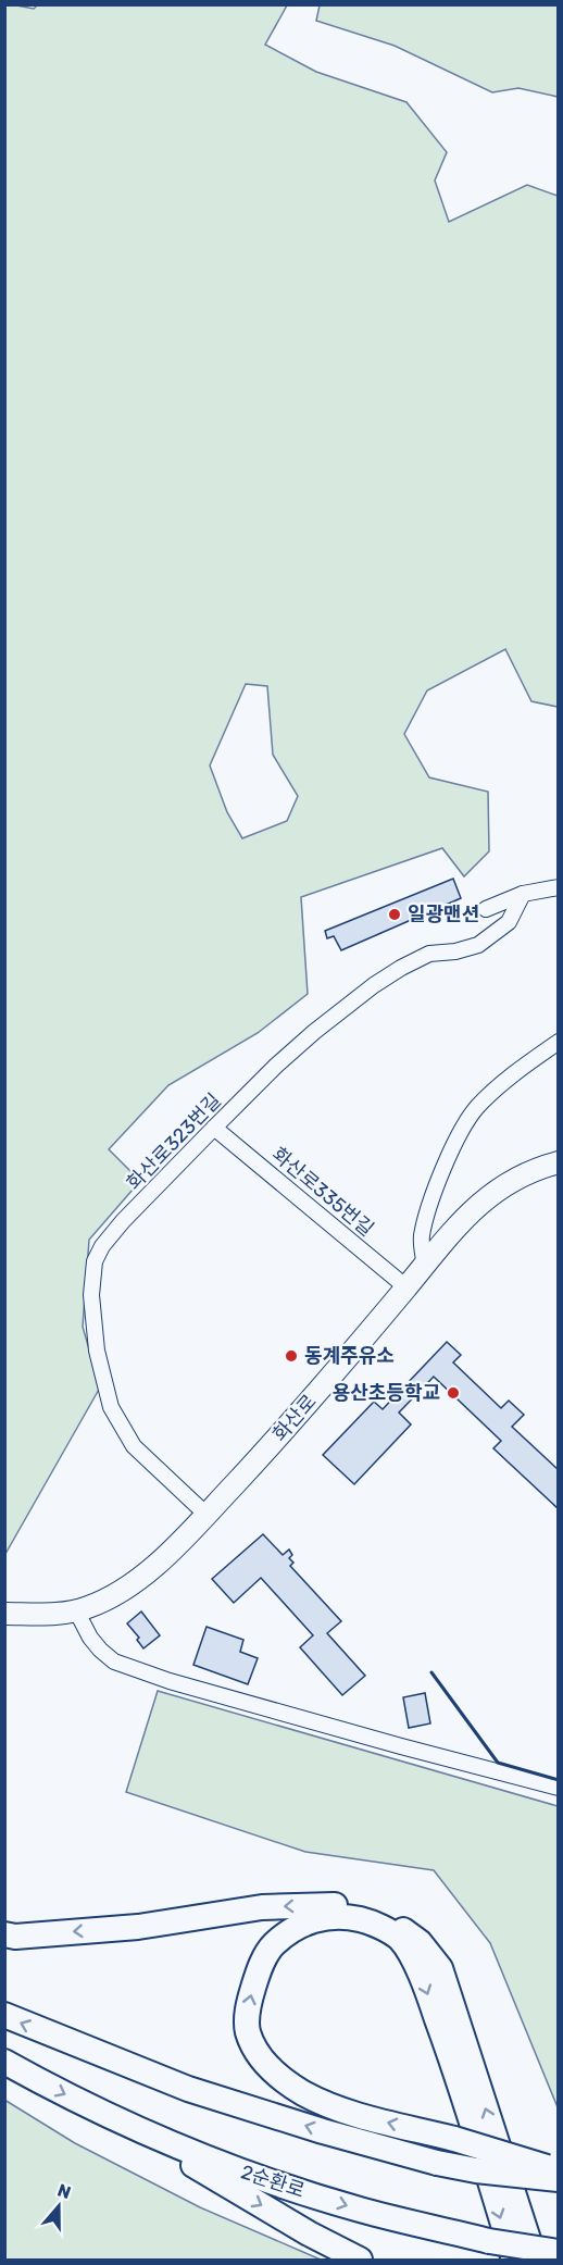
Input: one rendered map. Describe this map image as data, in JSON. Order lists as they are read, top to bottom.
{
  "streets": {
    "highway": ["2순환로"],
    "main road": ["화산로"],
    "street": ["화산로323번길", "화산로335번길"]
  },
  "crossings": [
    ["화산로323번길", "화산로335번길"],
    ["화산로323번길", "화산로"],
    ["화산로335번길", "화산로"]
  ],
  "places": ["일광맨션", "동계주유소", "용산초등학교"],
  "north": "top"
}
